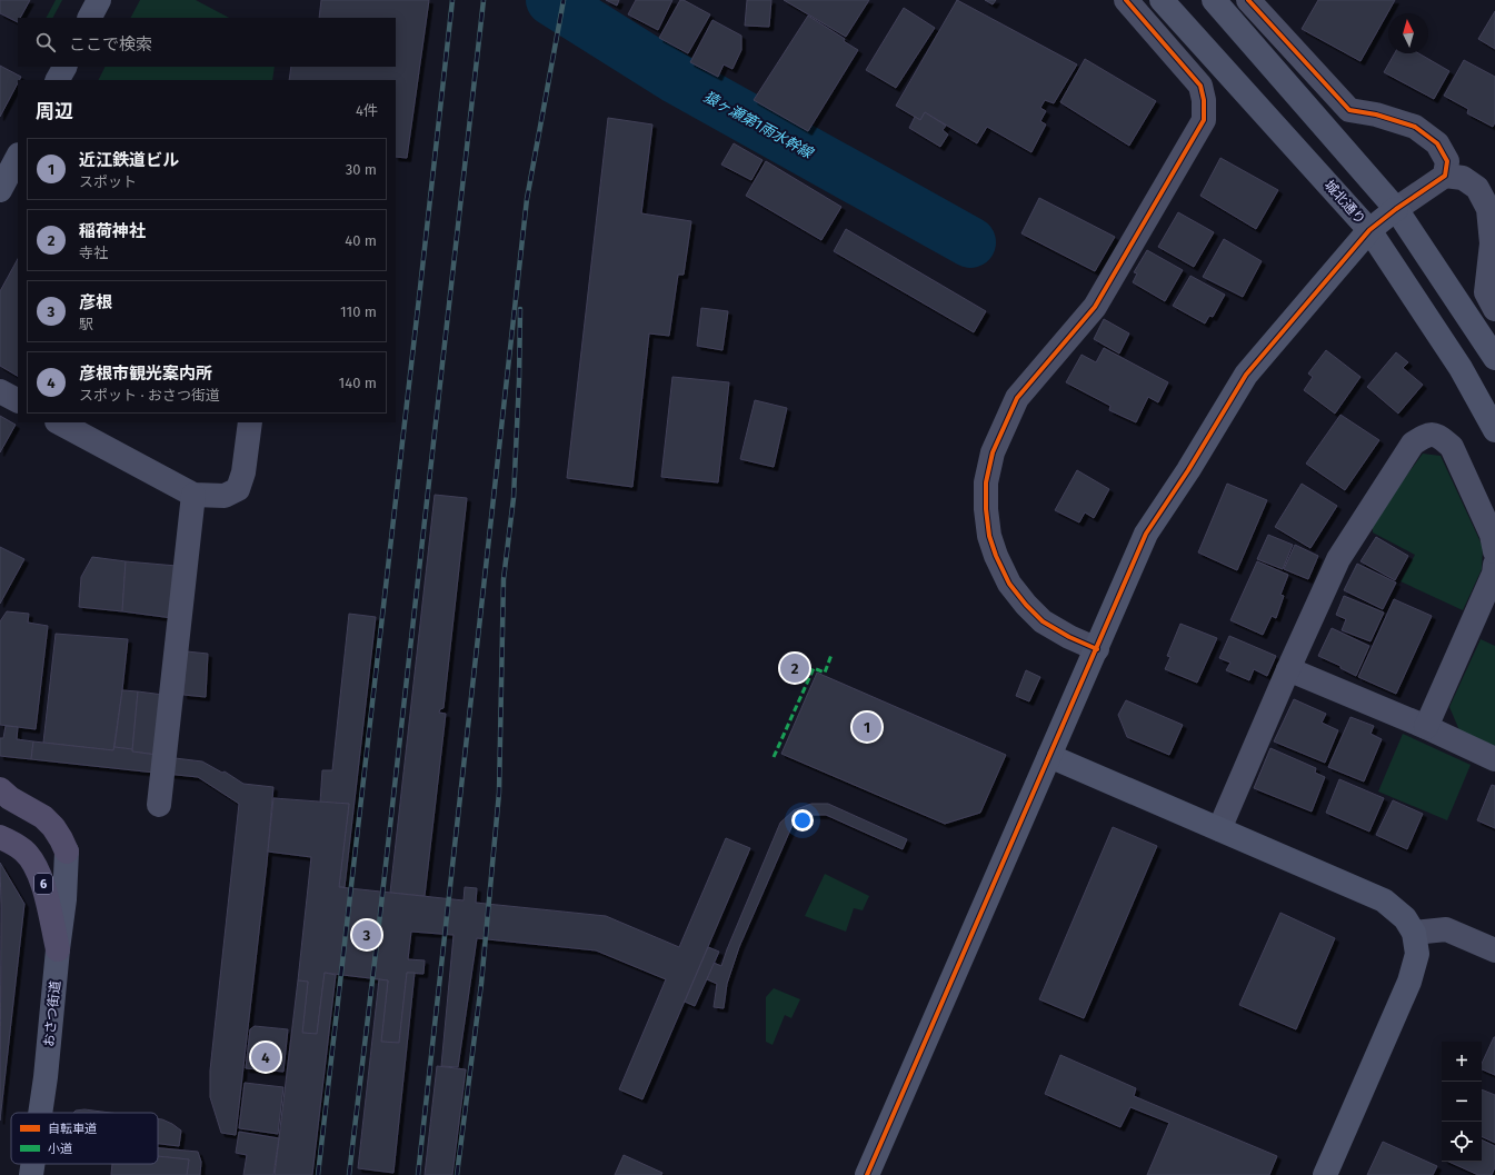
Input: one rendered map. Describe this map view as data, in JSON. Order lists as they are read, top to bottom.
{
  "streets": {
    "main road": ["6"],
    "street": ["城北通り", "おさつ街道"]
  },
  "crossings": [
    ["6", "おさつ街道"]
  ],
  "water": ["猿ヶ瀬第1雨水幹線"],
  "legend": ["自転車道", "小道"],
  "north": "top",
  "page": {
    "search": "ここで検索",
    "heading": ["周辺", "4件"],
    "list": [
      {
        "mark": "1",
        "name": "近江鉄道ビル",
        "note": "スポット",
        "value": "30 m"
      },
      {
        "mark": "2",
        "name": "稲荷神社",
        "note": "寺社",
        "value": "40 m"
      },
      {
        "mark": "3",
        "name": "彦根",
        "note": "駅",
        "value": "110 m"
      },
      {
        "mark": "4",
        "name": "彦根市観光案内所",
        "note": "スポット · おさつ街道",
        "value": "140 m"
      }
    ],
    "pins": [
      "2",
      "1",
      "3",
      "4"
    ],
    "map_buttons": ["+", "−"]
  }
}
